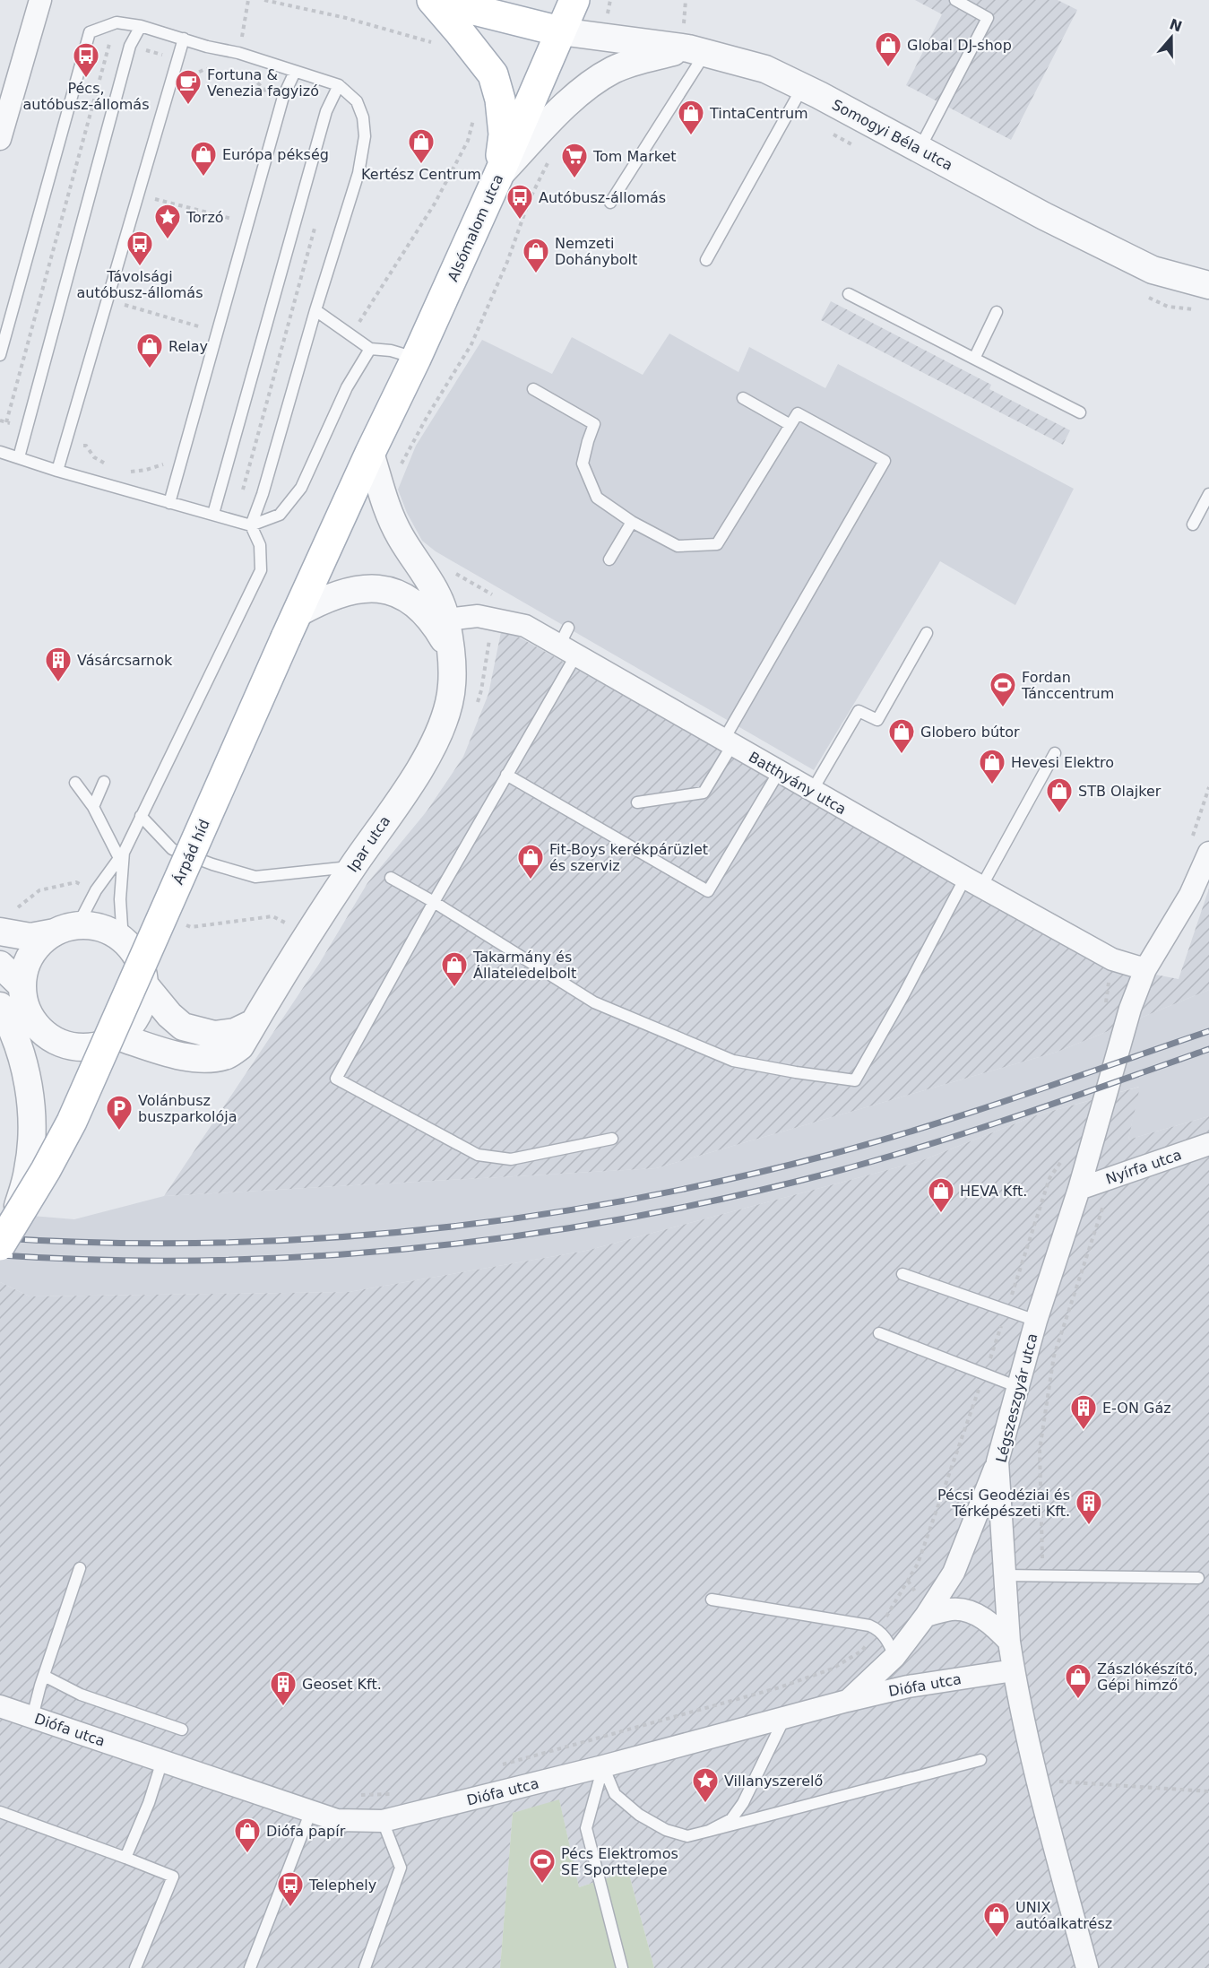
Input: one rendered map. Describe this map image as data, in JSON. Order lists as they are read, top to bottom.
{
  "streets": {
    "main road": ["Alsómalom utca", "Árpád híd"],
    "street": [
      "Somogyi Béla utca",
      "Batthyány utca",
      "Ipar utca",
      "Nyírfa utca",
      "Légszeszgyár utca",
      "Diófa utca"
    ]
  },
  "crossings": [
    ["Somogyi Béla utca", "Alsómalom utca"],
    ["Alsómalom utca", "Ipar utca"],
    ["Alsómalom utca", "Árpád híd"],
    ["Batthyány utca", "Ipar utca"],
    ["Batthyány utca", "Légszeszgyár utca"],
    ["Ipar utca", "Árpád híd"],
    ["Nyírfa utca", "Légszeszgyár utca"],
    ["Légszeszgyár utca", "Diófa utca"]
  ],
  "places": {
    "shop": [
      "Global DJ-shop",
      "TintaCentrum",
      "Kertész Centrum",
      "Európa pékség",
      "Nemzeti Dohánybolt",
      "Relay",
      "Globero bútor",
      "Hevesi Elektro",
      "STB Olajker",
      "Fit-Boys kerékpárüzlet és szerviz",
      "Takarmány és Állateledelbolt",
      "HEVA Kft.",
      "Zászlókészítő, Gépi himző",
      "Diófa papír",
      "UNIX autóalkatrész"
    ],
    "bus stop": [
      "Pécs, autóbusz-állomás",
      "Autóbusz-állomás",
      "Távolsági autóbusz-állomás",
      "Telephely"
    ],
    "cafe": ["Fortuna & Venezia fagyizó"],
    "supermarket": ["Tom Market"],
    "place": ["Torzó", "Villanyszerelő"],
    "building": [
      "Vásárcsarnok",
      "E-ON Gáz",
      "Pécsi Geodéziai és Térképészeti Kft.",
      "Geoset Kft."
    ],
    "sports": ["Fordan Tánccentrum", "Pécs Elektromos SE Sporttelepe"],
    "parking": ["Volánbusz buszparkolója"]
  },
  "north": "top"
}
